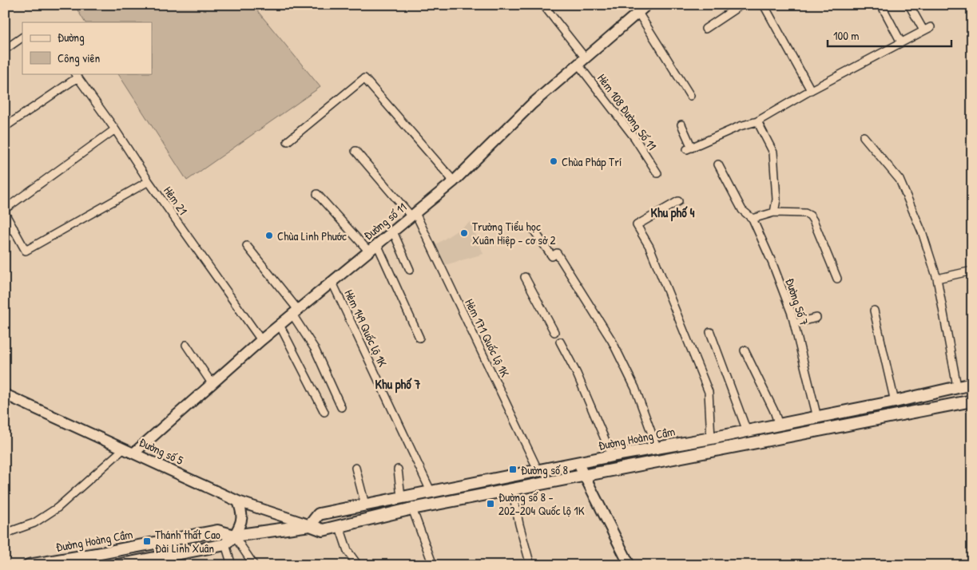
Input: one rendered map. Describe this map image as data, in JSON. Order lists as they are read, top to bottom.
{
  "streets": {
    "main road": ["Đường số 11", "Đường Hoàng Cầm", "Đường số 5"],
    "street": [
      "Hẻm 108 Đường Số 11",
      "Hẻm 21",
      "Đường Số 7",
      "Hẻm 149 Quốc lộ 1K",
      "Hẻm 171 Quốc lộ 1K"
    ]
  },
  "crossings": [
    ["Hẻm 108 Đường Số 11", "Đường số 11"],
    ["Hẻm 21", "Đường số 11"],
    ["Đường số 11", "Hẻm 149 Quốc lộ 1K"],
    ["Đường số 11", "Hẻm 171 Quốc lộ 1K"],
    ["Đường số 11", "Đường số 5"],
    ["Đường Số 7", "Đường Hoàng Cầm"],
    ["Hẻm 149 Quốc lộ 1K", "Đường Hoàng Cầm"],
    ["Hẻm 171 Quốc lộ 1K", "Đường Hoàng Cầm"],
    ["Đường Hoàng Cầm", "Đường số 5"]
  ],
  "districts": ["Khu phố 4", "Khu phố 7"],
  "places": {
    "other": ["Chùa Pháp Trí", "Trường Tiểu học Xuân Hiệp - cơ sở 2", "Chùa Linh Phước"],
    "transit": ["Đường số 8", "Đường số 8 - 202-204 Quốc lộ 1K", "Thánh thất Cao Đài Linh Xuân"]
  },
  "legend": ["Đường", "Công viên"],
  "scale_bar": "100 m"
}
